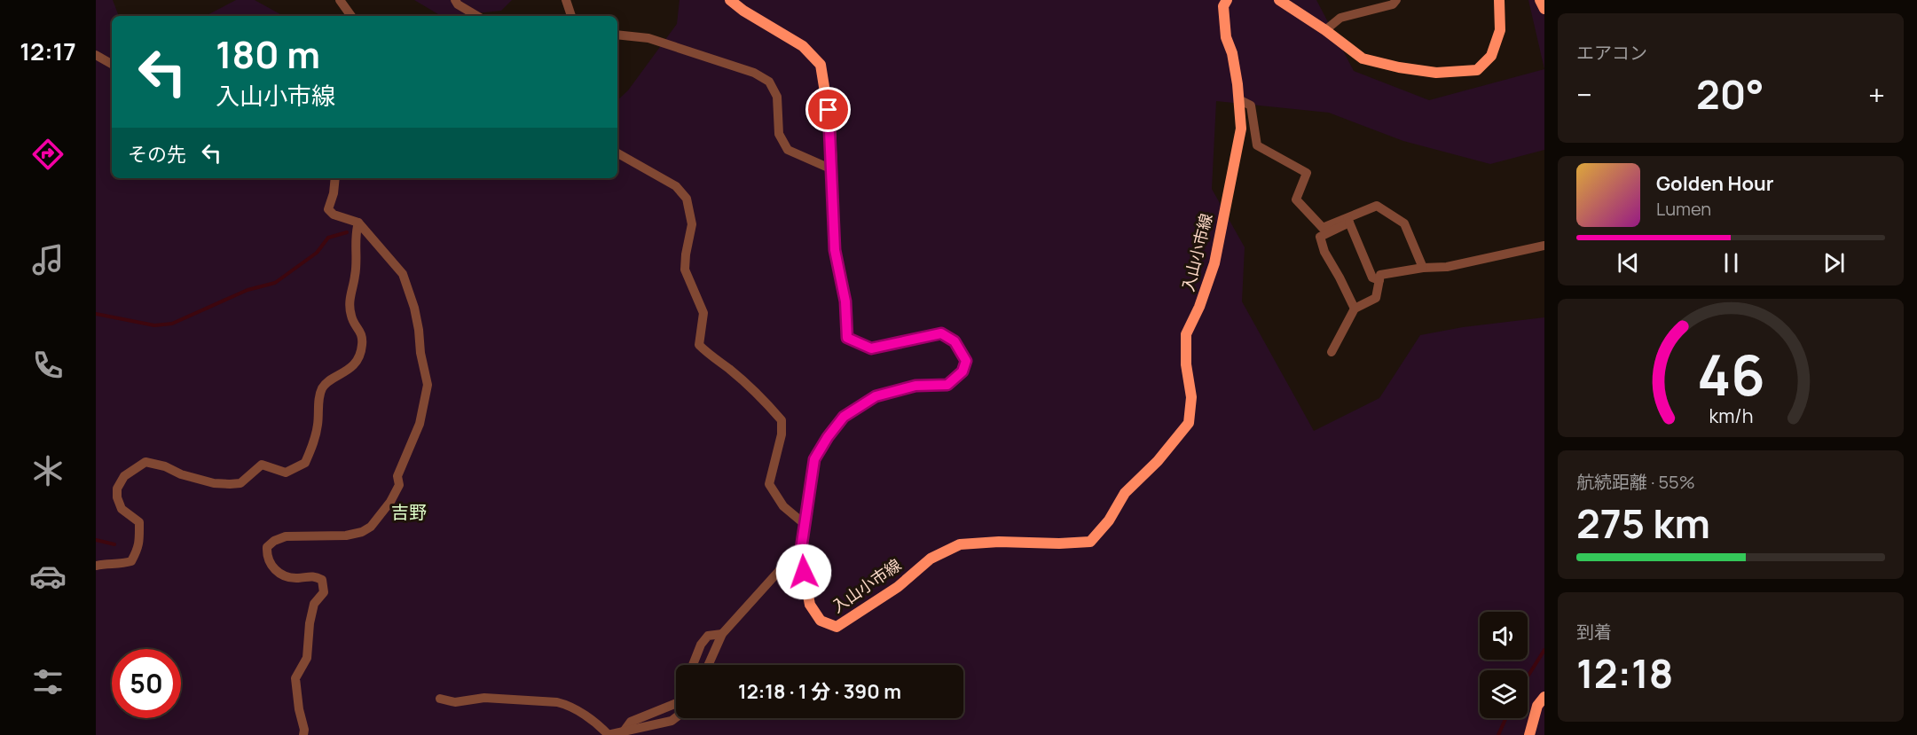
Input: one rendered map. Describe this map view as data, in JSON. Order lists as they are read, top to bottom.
{
  "streets": {
    "main road": ["入山小市線"]
  },
  "districts": ["吉野"],
  "page": {
    "tabs": "12:17",
    "tile": [
      "エアコン",
      ["航続距離 · 55%", "275 km"],
      ["到着", "12:18"]
    ],
    "turn": ["180 m", "入山小市線"],
    "heat": ["−", "20°", "+"],
    "then": "その先",
    "song": ["Golden Hour", "Lumen"],
    "limit": "50",
    "trip": "12:18 · 1 分 · 390 m",
    "gauge": ["46", "km/h"]
  }
}
